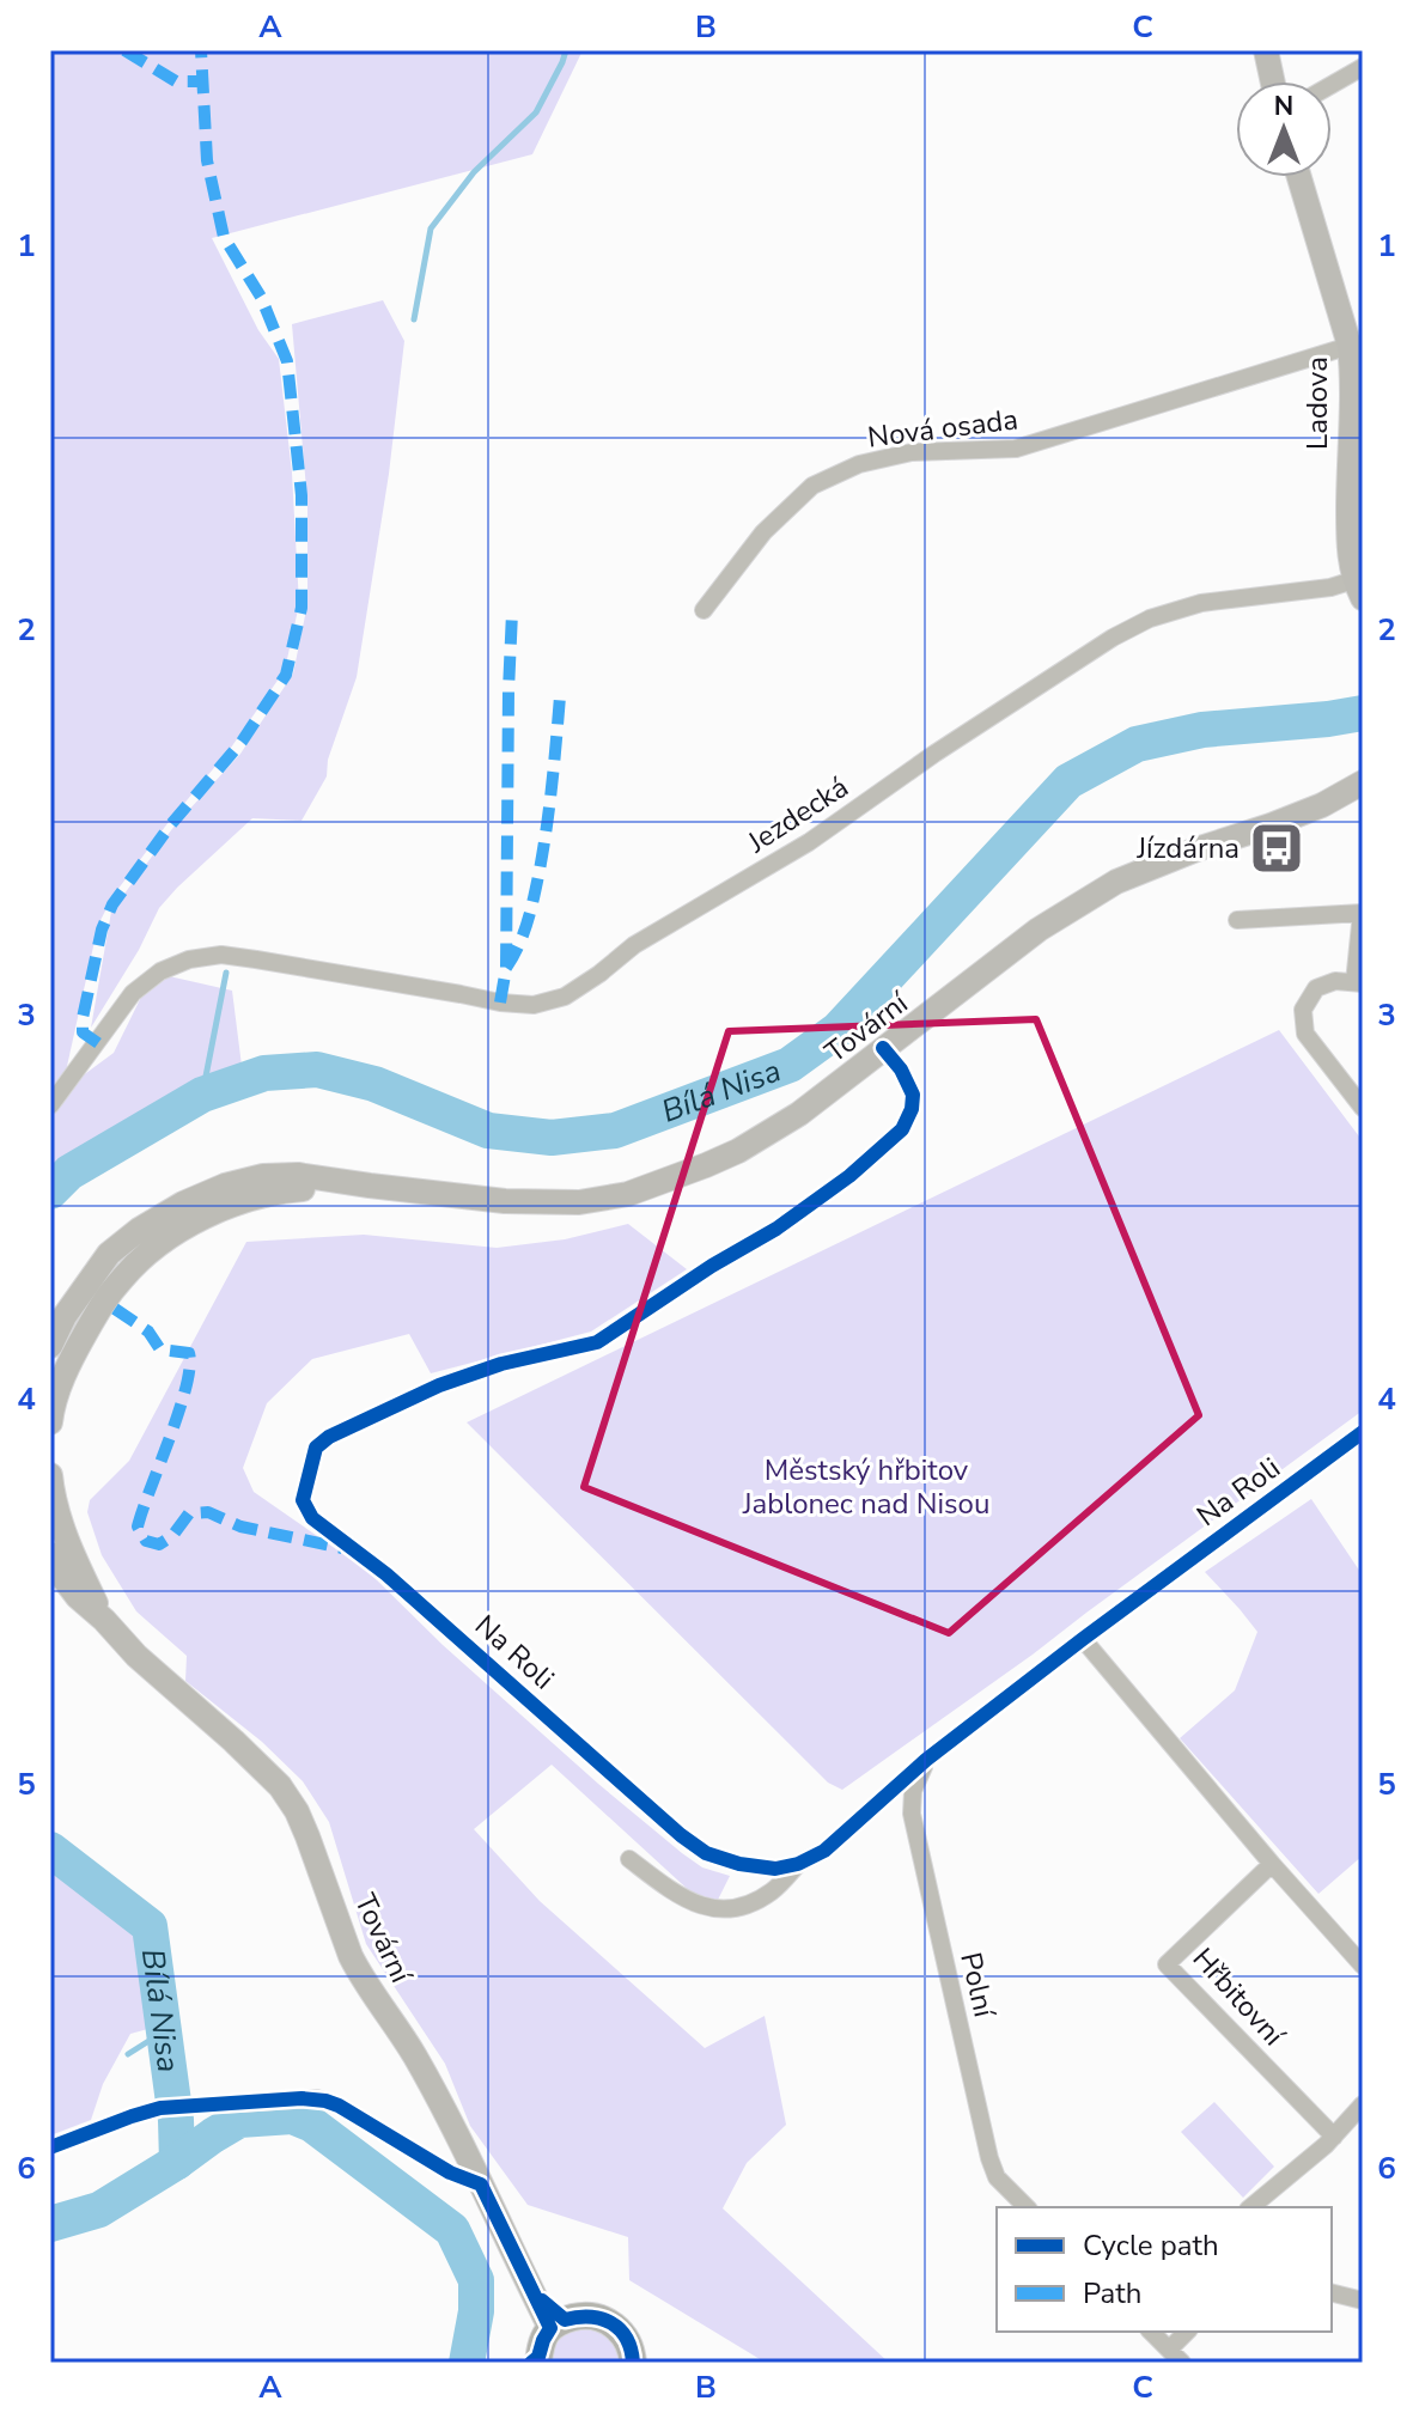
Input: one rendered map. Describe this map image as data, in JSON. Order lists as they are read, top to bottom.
{
  "streets": {
    "street": [
      "Ladova",
      "Nová osada",
      "Jezdecká",
      "Tovární",
      "Na Roli",
      "Polní",
      "Hřbitovní"
    ]
  },
  "crossings": [
    ["Ladova", "Nová osada"],
    ["Ladova", "Jezdecká"],
    ["Tovární", "Na Roli"],
    ["Na Roli", "Polní"]
  ],
  "water": ["Bílá Nisa"],
  "parks": ["Městský hřbitov Jablonec nad Nisou"],
  "places": {
    "bus stop": ["Jízdárna"]
  },
  "legend": ["Cycle path", "Path"],
  "north": "top",
  "grid": {
    "columns": ["A", "B", "C"],
    "rows": [
      "1",
      "2",
      "3",
      "4",
      "5",
      "6"
    ]
  }
}
